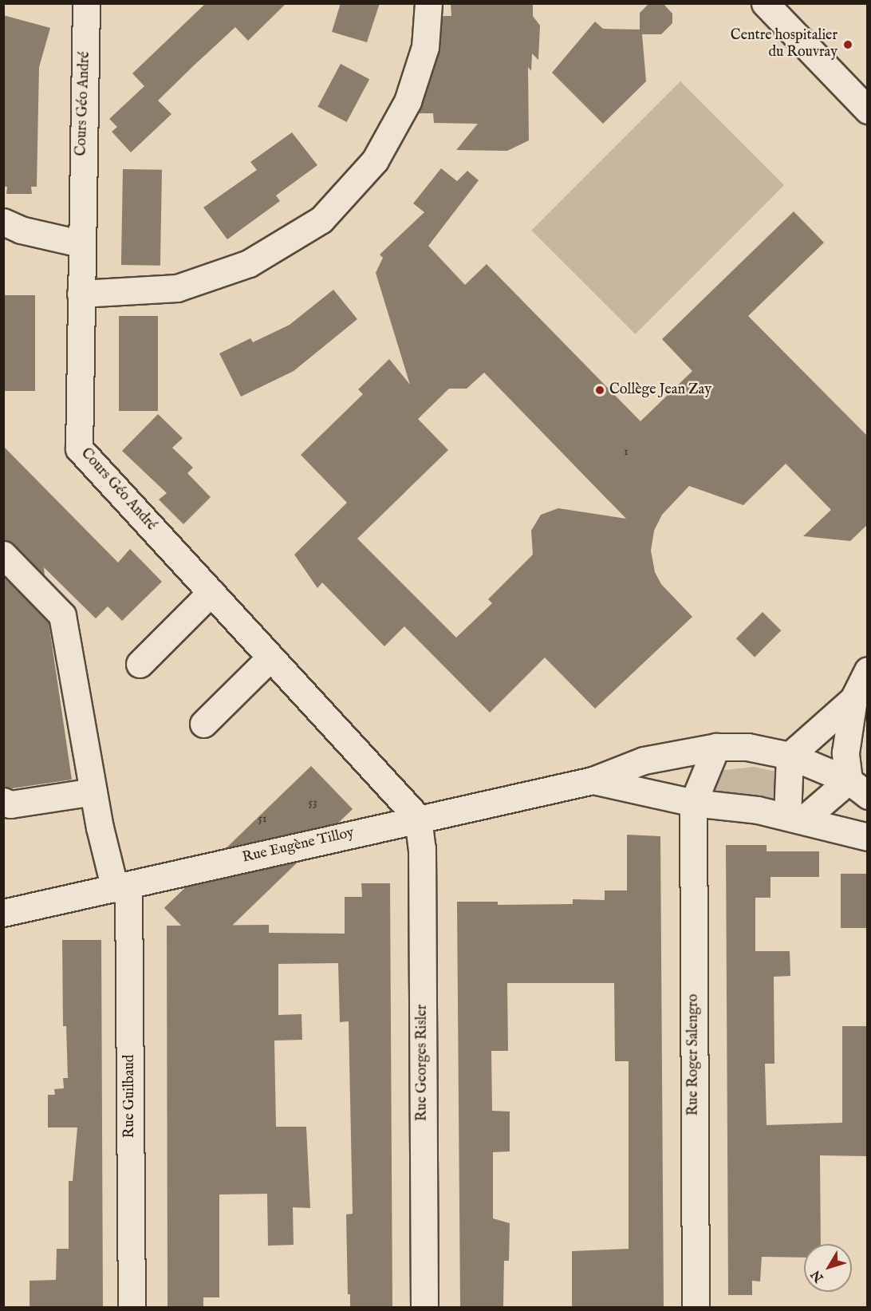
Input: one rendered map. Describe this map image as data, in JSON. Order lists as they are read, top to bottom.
{
  "streets": {
    "street": [
      "Cours Géo André",
      "Rue Eugène Tilloy",
      "Rue Roger Salengro",
      "Rue Georges Risler",
      "Rue Guilbaud"
    ]
  },
  "crossings": [
    ["Cours Géo André", "Rue Eugène Tilloy"],
    ["Cours Géo André", "Rue Georges Risler"],
    ["Rue Eugène Tilloy", "Rue Roger Salengro"],
    ["Rue Eugène Tilloy", "Rue Georges Risler"],
    ["Rue Eugène Tilloy", "Rue Guilbaud"]
  ],
  "places": ["Centre hospitalier du Rouvray", "Collège Jean Zay"],
  "house_numbers": ["1", "53", "51"],
  "north": "bottom left"
}
